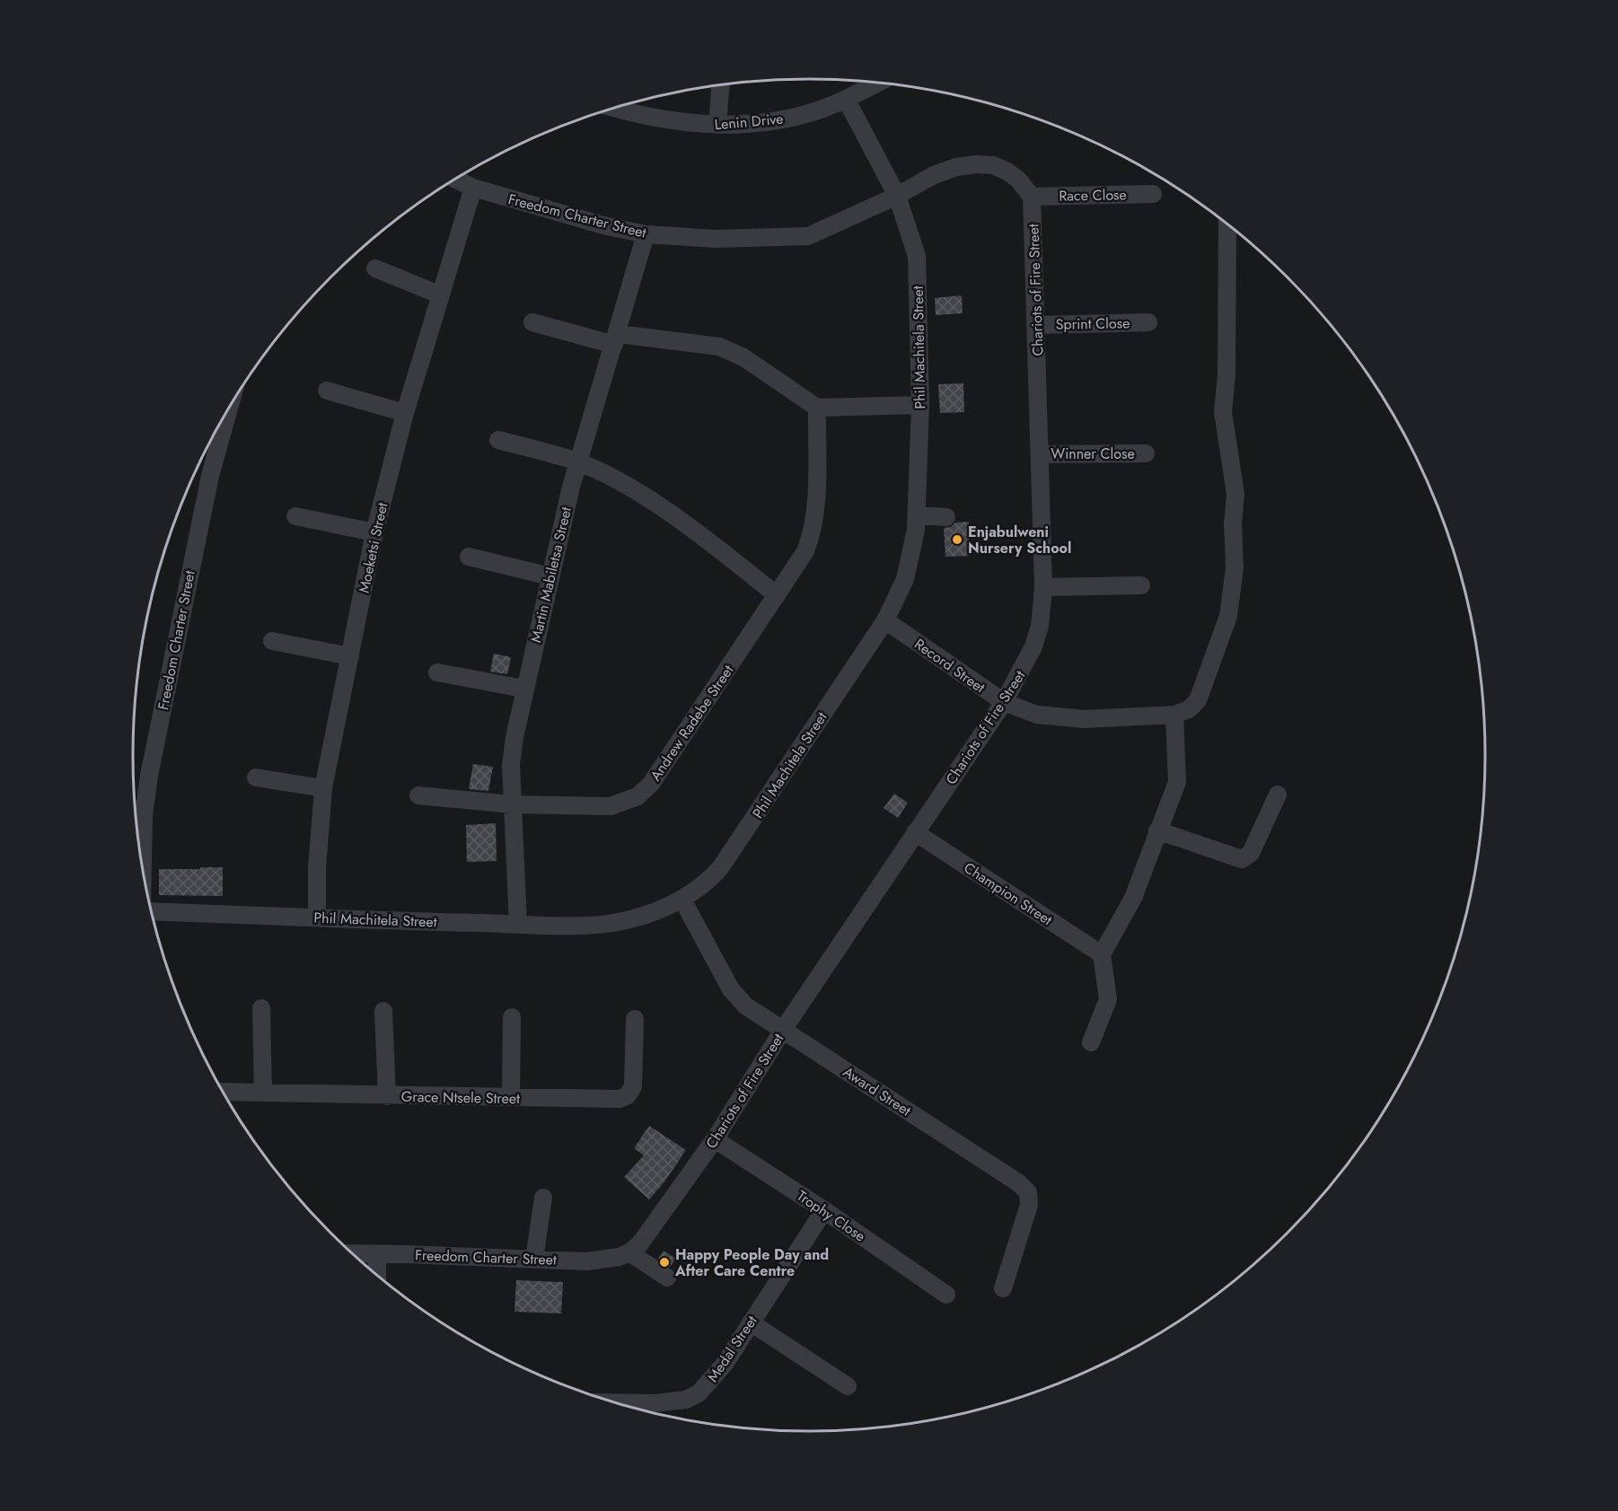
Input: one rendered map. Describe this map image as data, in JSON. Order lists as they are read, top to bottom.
{
  "streets": {
    "street": [
      "Lenin Drive",
      "Race Close",
      "Freedom Charter Street",
      "Chariots of Fire Street",
      "Sprint Close",
      "Phil Machitela Street",
      "Winner Close",
      "Moeketsi Street",
      "Martin Mabiletsa Street",
      "Record Street",
      "Andrew Radebe Street",
      "Champion Street",
      "Award Street",
      "Grace Ntsele Street",
      "Trophy Close",
      "Medal Street"
    ]
  },
  "crossings": [
    ["Lenin Drive", "Phil Machitela Street"],
    ["Race Close", "Chariots of Fire Street"],
    ["Freedom Charter Street", "Chariots of Fire Street"],
    ["Freedom Charter Street", "Phil Machitela Street"],
    ["Freedom Charter Street", "Moeketsi Street"],
    ["Freedom Charter Street", "Martin Mabiletsa Street"],
    ["Chariots of Fire Street", "Sprint Close"],
    ["Chariots of Fire Street", "Winner Close"],
    ["Chariots of Fire Street", "Record Street"],
    ["Chariots of Fire Street", "Champion Street"],
    ["Chariots of Fire Street", "Award Street"],
    ["Chariots of Fire Street", "Trophy Close"],
    ["Phil Machitela Street", "Moeketsi Street"],
    ["Phil Machitela Street", "Martin Mabiletsa Street"],
    ["Phil Machitela Street", "Record Street"],
    ["Phil Machitela Street", "Award Street"],
    ["Martin Mabiletsa Street", "Andrew Radebe Street"],
    ["Trophy Close", "Medal Street"]
  ],
  "places": ["Enjabulweni Nursery School", "Happy People Day and After Care Centre"]
}
